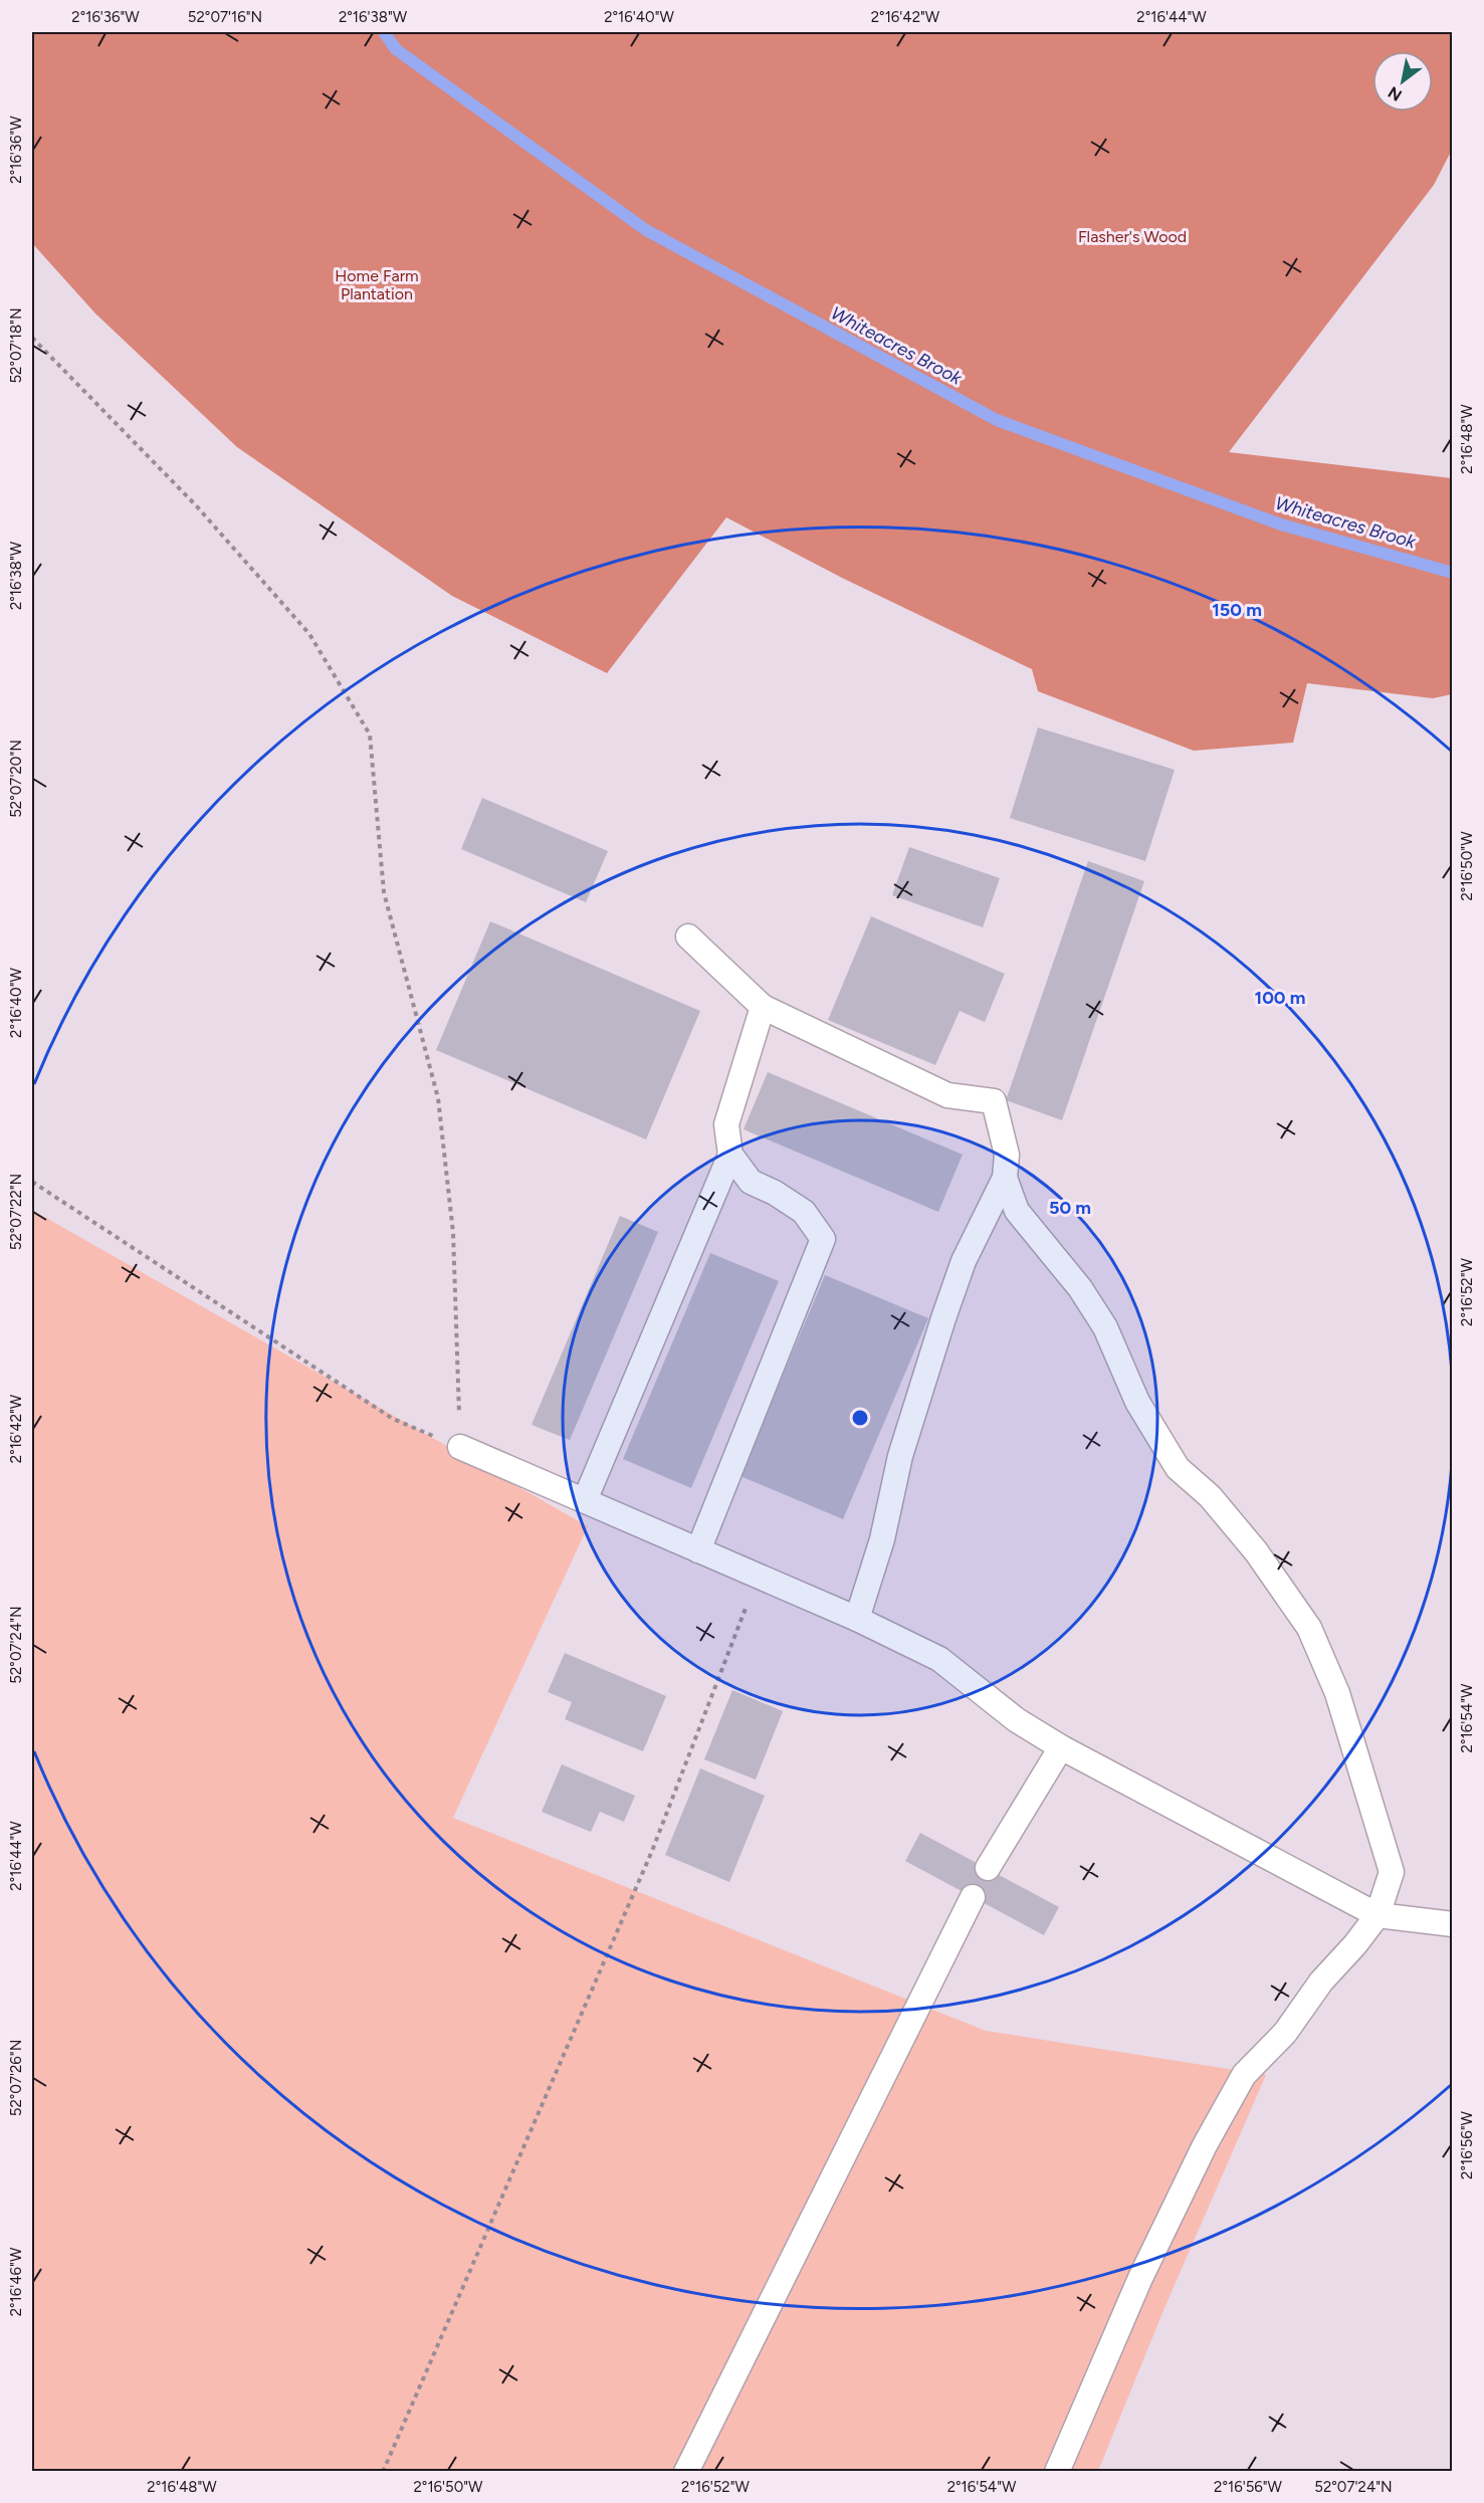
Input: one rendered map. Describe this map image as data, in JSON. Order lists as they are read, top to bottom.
{
  "water": ["Whiteacres Brook"],
  "parks": ["Flasher's Wood", "Home Farm Plantation"],
  "north": "bottom left",
  "coordinates": [
    "2°16'36\"W",
    "52°07'16\"N",
    "2°16'38\"W",
    "2°16'40\"W",
    "2°16'42\"W",
    "2°16'44\"W",
    "52°07'18\"N",
    "2°16'48\"W",
    "52°07'20\"N",
    "2°16'50\"W",
    "52°07'22\"N",
    "2°16'52\"W",
    "52°07'24\"N",
    "2°16'54\"W",
    "52°07'26\"N",
    "2°16'56\"W",
    "2°16'46\"W"
  ],
  "rings": ["150 m", "100 m", "50 m"]
}
